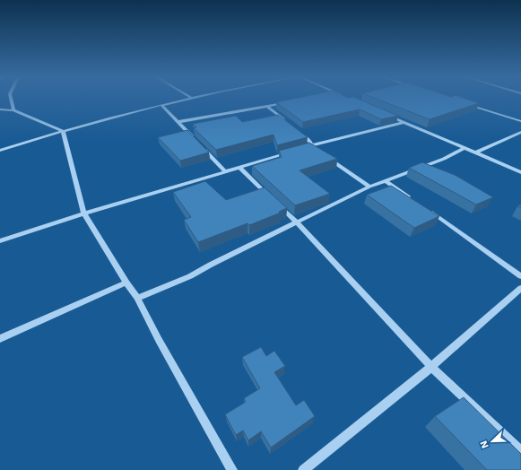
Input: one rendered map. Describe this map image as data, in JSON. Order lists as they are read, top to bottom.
{
  "north": "bottom left"
}
